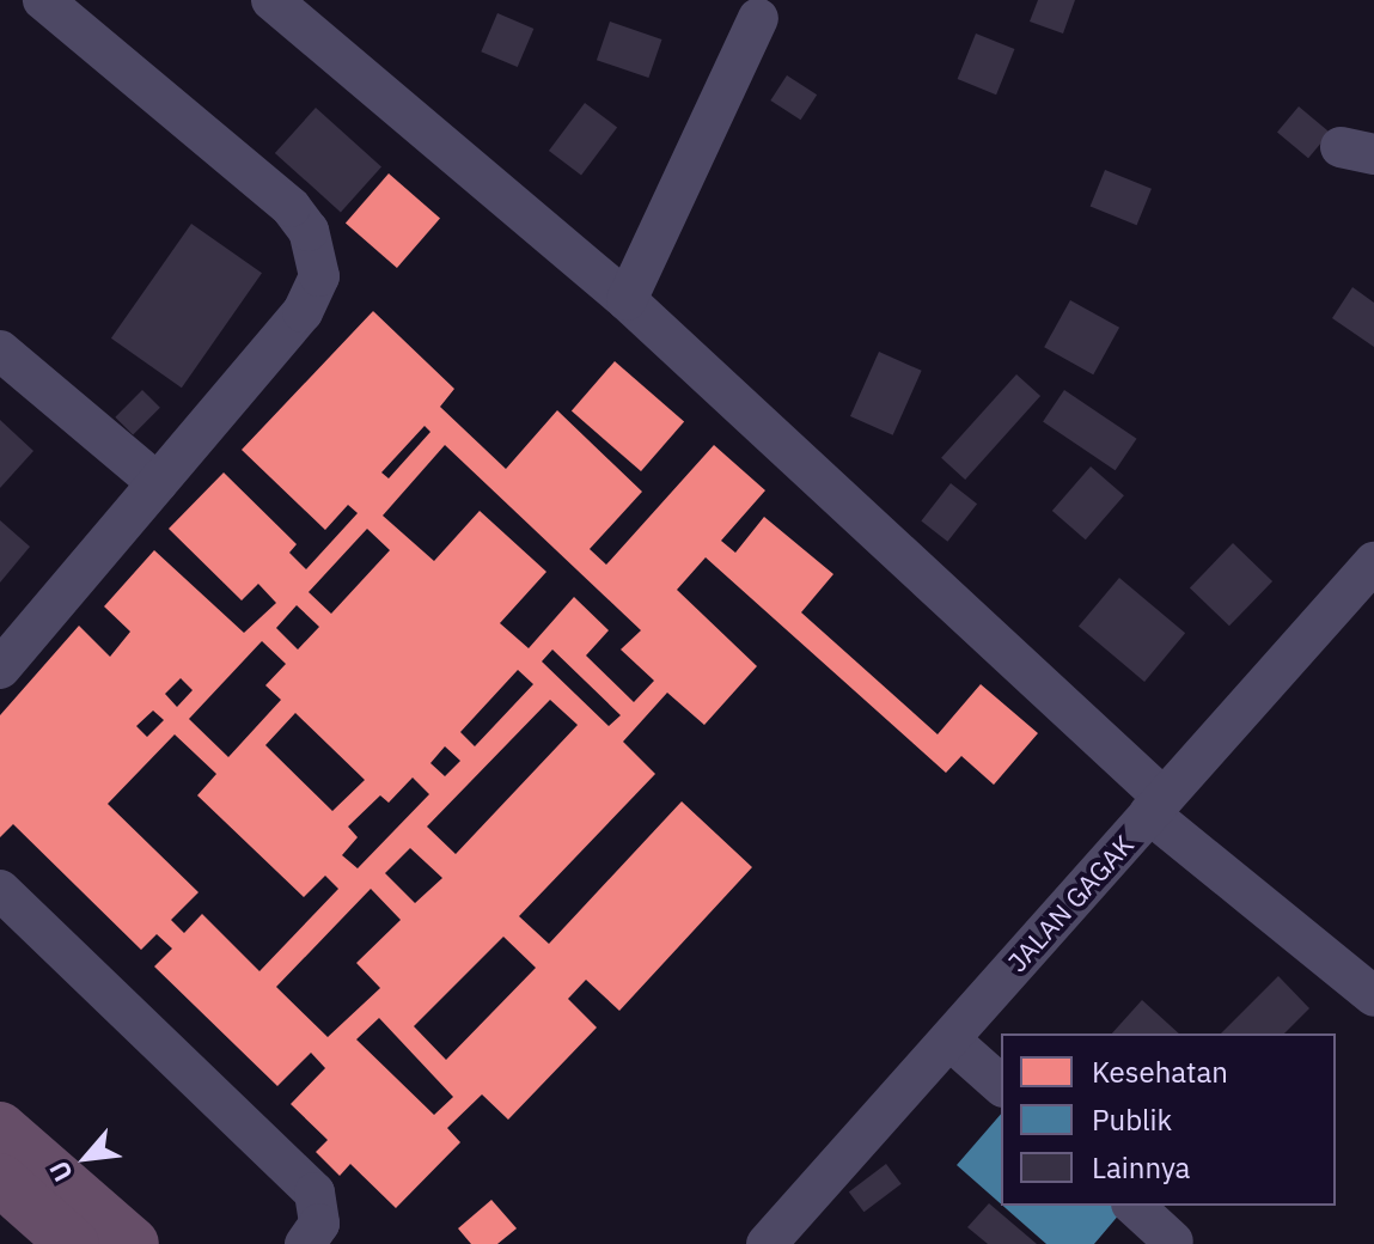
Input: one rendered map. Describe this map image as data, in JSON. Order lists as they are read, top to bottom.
{
  "streets": {
    "street": ["JALAN GAGAK"]
  },
  "legend": ["Kesehatan", "Publik", "Lainnya"],
  "north": "bottom left"
}
